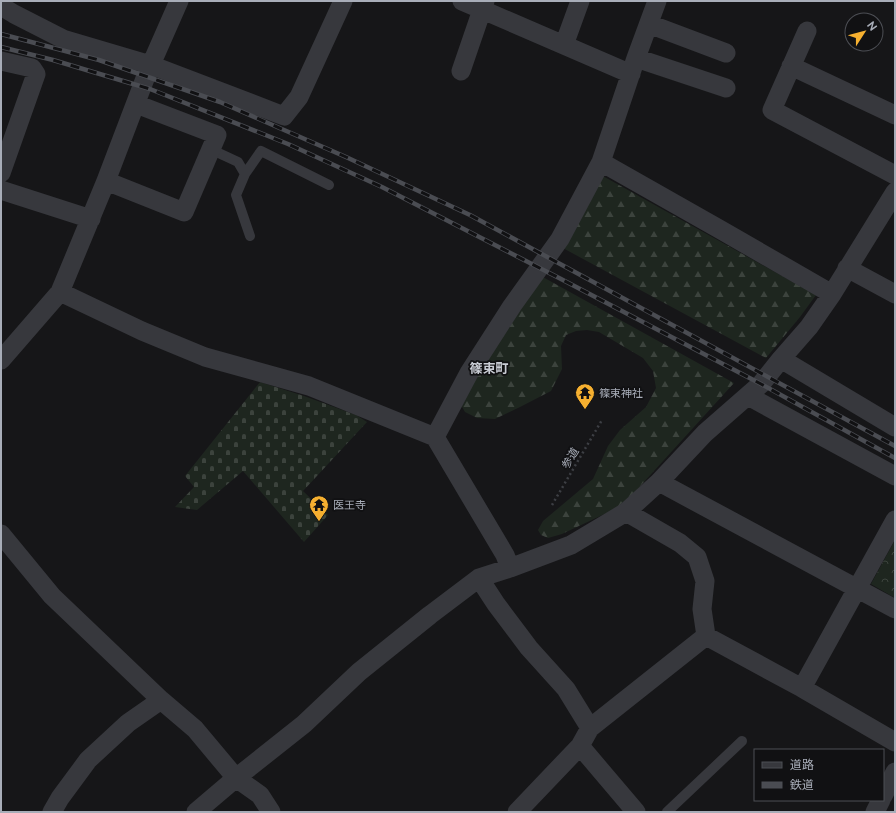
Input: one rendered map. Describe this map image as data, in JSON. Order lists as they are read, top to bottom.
{
  "streets": {
    "path": ["参道"]
  },
  "districts": ["篠束町"],
  "places": {
    "temple": ["篠束神社", "医王寺"]
  },
  "legend": ["道路", "鉄道"],
  "north": "top right"
}
